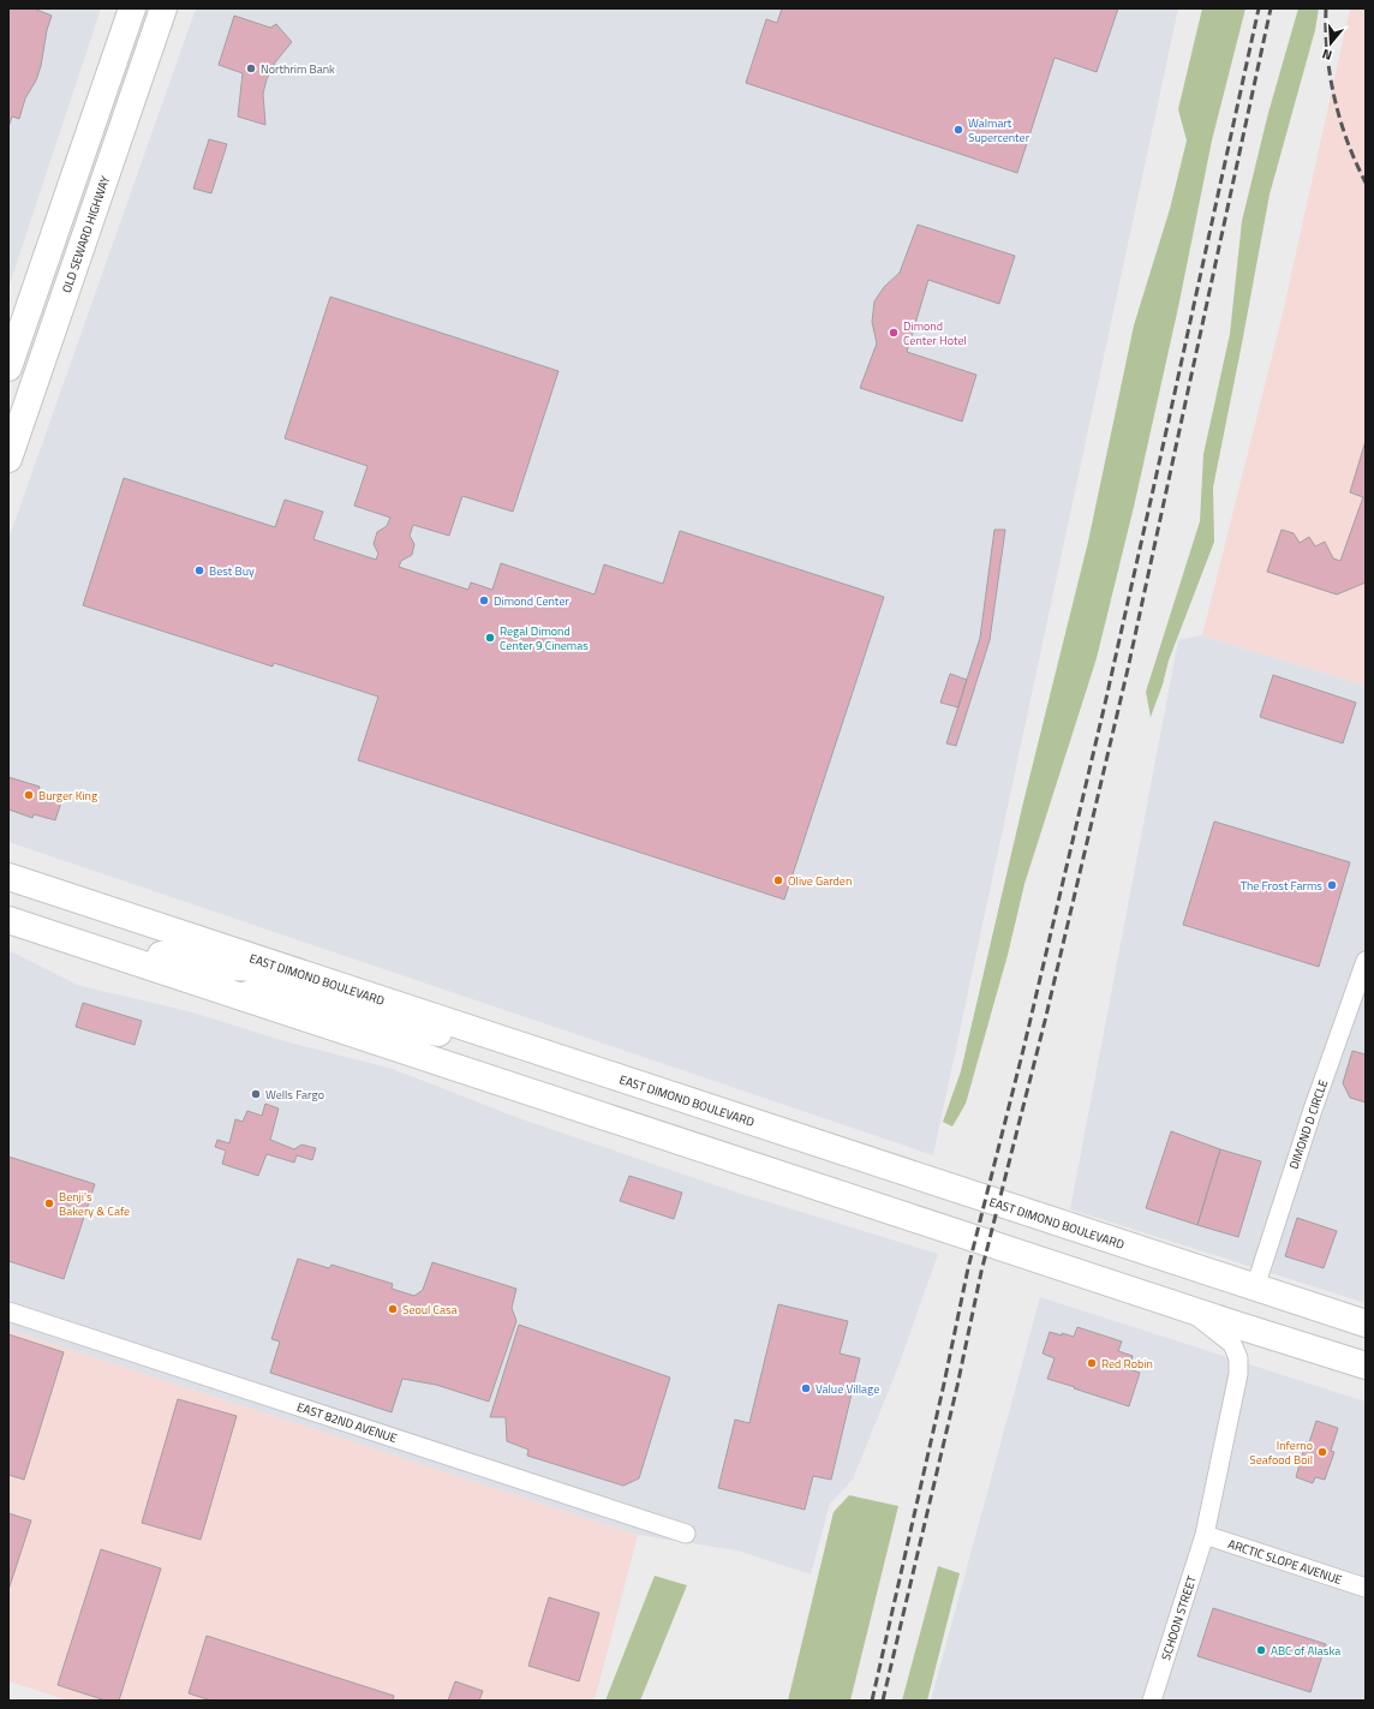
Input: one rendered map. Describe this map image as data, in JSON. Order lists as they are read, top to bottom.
{
  "streets": {
    "main road": ["OLD SEWARD HIGHWAY", "EAST DIMOND BOULEVARD"],
    "street": [
      "DIMOND D CIRCLE",
      "EAST 82ND AVENUE",
      "ARCTIC SLOPE AVENUE",
      "SCHOON STREET"
    ]
  },
  "crossings": [
    ["EAST DIMOND BOULEVARD", "DIMOND D CIRCLE"],
    ["ARCTIC SLOPE AVENUE", "SCHOON STREET"]
  ],
  "places": [
    "Northrim Bank",
    "Walmart Supercenter",
    "Dimond Center Hotel",
    "Best Buy",
    "Dimond Center",
    "Regal Dimond Center 9 Cinemas",
    "Burger King",
    "Olive Garden",
    "The Frost Farms",
    "Wells Fargo",
    "Benji's Bakery & Cafe",
    "Seoul Casa",
    "Red Robin",
    "Value Village",
    "Inferno Seafood Boil",
    "ABC of Alaska"
  ],
  "north": "bottom"
}
